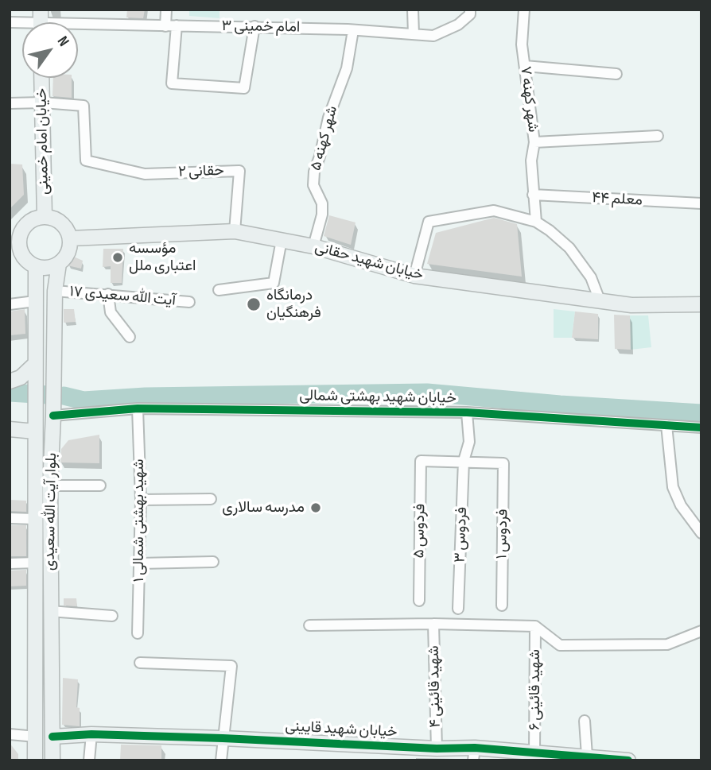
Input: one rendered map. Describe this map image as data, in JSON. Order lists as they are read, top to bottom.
{
  "streets": {
    "main road": [
      "خیابان امام خمینی",
      "خیابان شهید حقانی",
      "بلوار آیت الله سعیدی",
      "خیابان شهید قایینی"
    ],
    "street": [
      "امام خمینی ۳",
      "شهر کهنه ۷",
      "شهر کهنه ۵",
      "حقانی ۲",
      "معلم ۴۴",
      "آیت الله سعیدی ۱۷",
      "خیابان شهید بهشتی شمالی",
      "شهید بهشتی شمالی ۱",
      "فردوس ۵",
      "فردوس ۱",
      "فردوس ۳",
      "شهید قائینی ۴",
      "شهید قائینی ۶"
    ]
  },
  "crossings": [
    ["امام خمینی ۳", "شهر کهنه ۵"],
    ["شهر کهنه ۷", "معلم ۴۴"],
    ["شهر کهنه ۵", "خیابان شهید حقانی"],
    ["خیابان امام خمینی", "حقانی ۲"],
    ["خیابان امام خمینی", "خیابان شهید حقانی"],
    ["خیابان امام خمینی", "بلوار آیت الله سعیدی"],
    ["حقانی ۲", "خیابان شهید حقانی"],
    ["خیابان شهید حقانی", "بلوار آیت الله سعیدی"],
    ["آیت الله سعیدی ۱۷", "بلوار آیت الله سعیدی"],
    ["خیابان شهید بهشتی شمالی", "بلوار آیت الله سعیدی"],
    ["خیابان شهید بهشتی شمالی", "شهید بهشتی شمالی ۱"],
    ["خیابان شهید بهشتی شمالی", "فردوس ۳"],
    ["بلوار آیت الله سعیدی", "خیابان شهید قایینی"],
    ["فردوس ۵", "فردوس ۱"],
    ["فردوس ۵", "فردوس ۳"],
    ["فردوس ۱", "فردوس ۳"],
    ["شهید قائینی ۴", "خیابان شهید قایینی"],
    ["شهید قائینی ۶", "خیابان شهید قایینی"]
  ],
  "places": ["مؤسسه اعتباری ملل", "درمانگاه فرهنگیان", "مدرسه سالاری"],
  "north": "top right"
}
